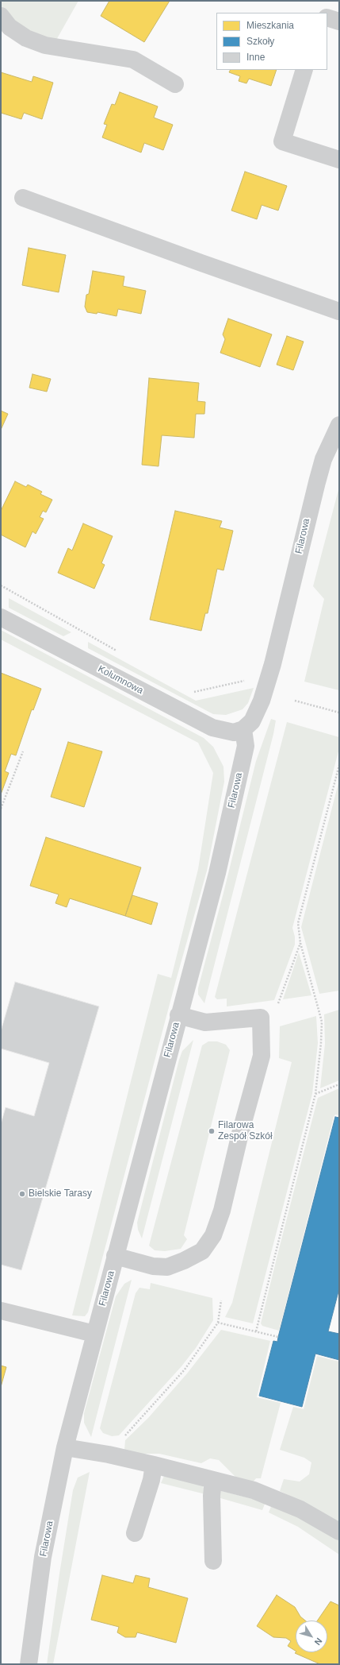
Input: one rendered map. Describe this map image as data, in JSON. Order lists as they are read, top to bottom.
{
  "streets": {
    "street": ["Filarowa", "Kolumnowa"]
  },
  "crossings": [
    ["Filarowa", "Kolumnowa"]
  ],
  "places": ["Filarowa Zespół Szkół", "Bielskie Tarasy"],
  "legend": ["Mieszkania", "Szkoły", "Inne"],
  "north": "bottom right"
}
